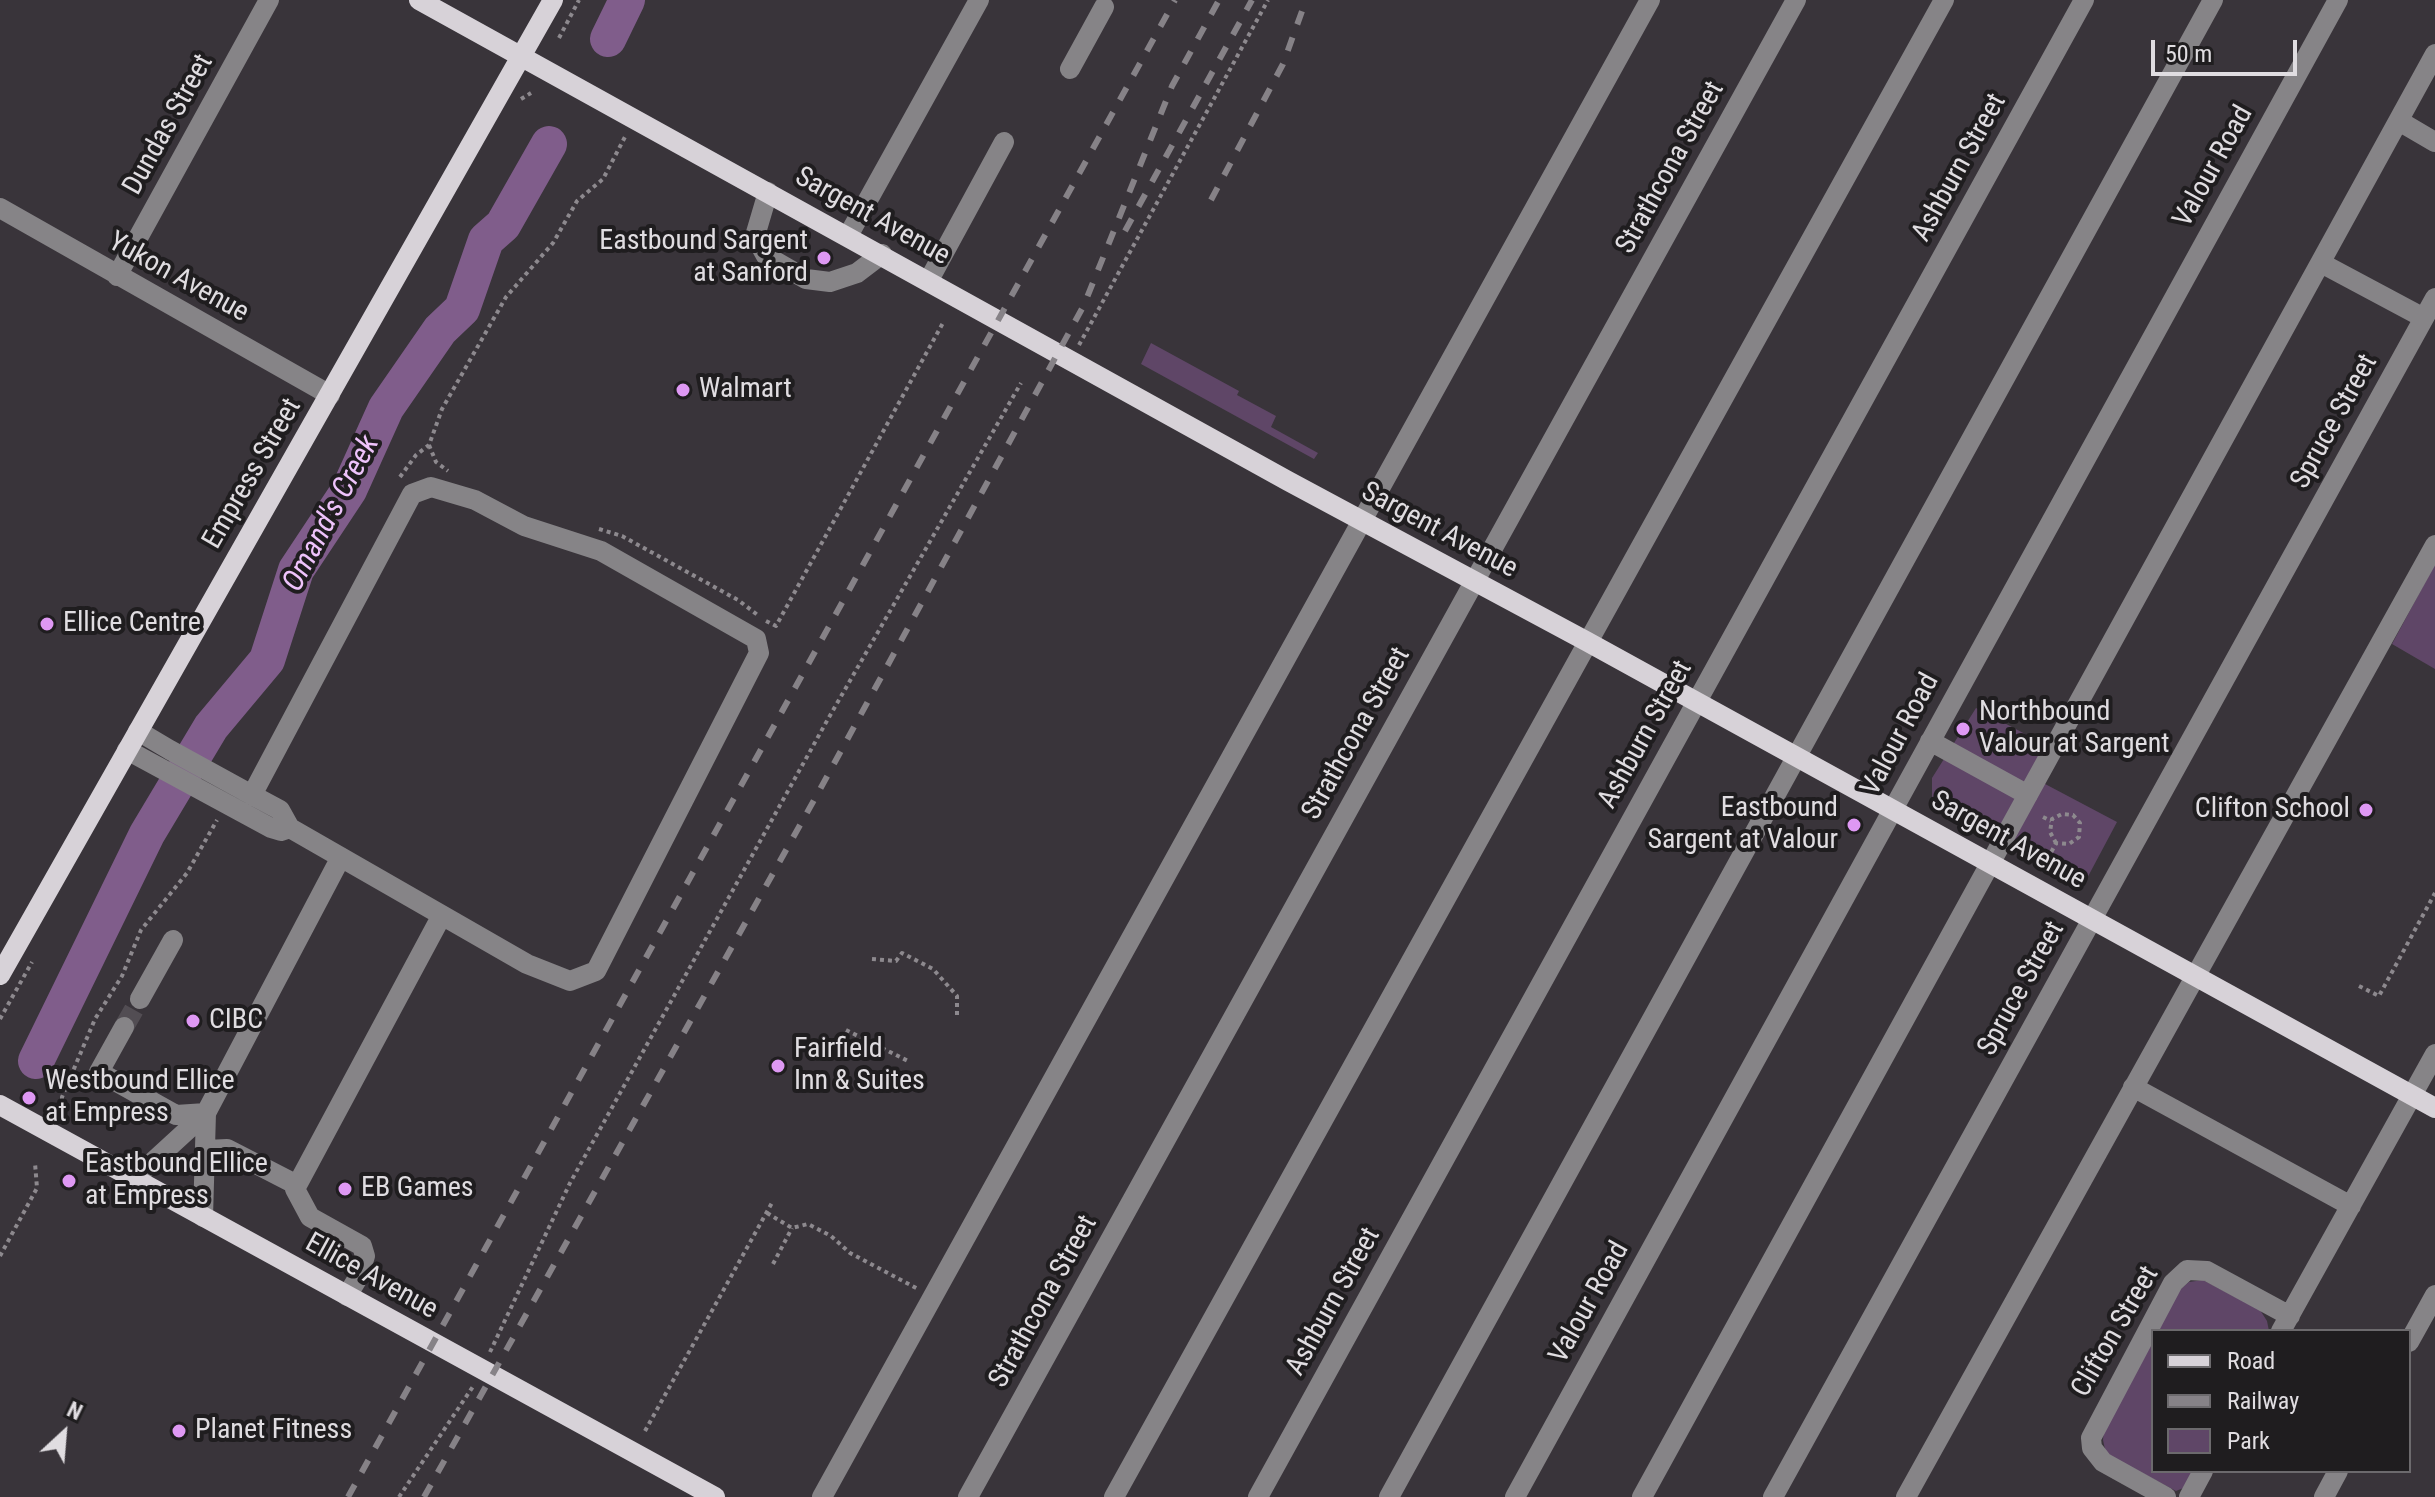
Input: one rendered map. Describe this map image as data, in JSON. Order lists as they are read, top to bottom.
{
  "streets": {
    "main road": ["Sargent Avenue", "Empress Street", "Ellice Avenue"],
    "street": [
      "Dundas Street",
      "Valour Road",
      "Strathcona Street",
      "Ashburn Street",
      "Yukon Avenue",
      "Spruce Street",
      "Clifton Street"
    ]
  },
  "crossings": [
    ["Dundas Street", "Yukon Avenue"],
    ["Valour Road", "Sargent Avenue"],
    ["Strathcona Street", "Sargent Avenue"],
    ["Ashburn Street", "Sargent Avenue"],
    ["Sargent Avenue", "Spruce Street"],
    ["Sargent Avenue", "Empress Street"],
    ["Sargent Avenue", "Clifton Street"],
    ["Yukon Avenue", "Empress Street"]
  ],
  "water": ["Omand's Creek"],
  "places": [
    "Eastbound Sargent at Sanford",
    "Walmart",
    "Ellice Centre",
    "Northbound Valour at Sargent",
    "Clifton School",
    "Eastbound Sargent at Valour",
    "CIBC",
    "Fairfield Inn & Suites",
    "Westbound Ellice at Empress",
    "Eastbound Ellice at Empress",
    "EB Games",
    "Planet Fitness"
  ],
  "legend": ["Road", "Railway", "Park"],
  "scale_bar": "50 m",
  "north": "top right"
}
